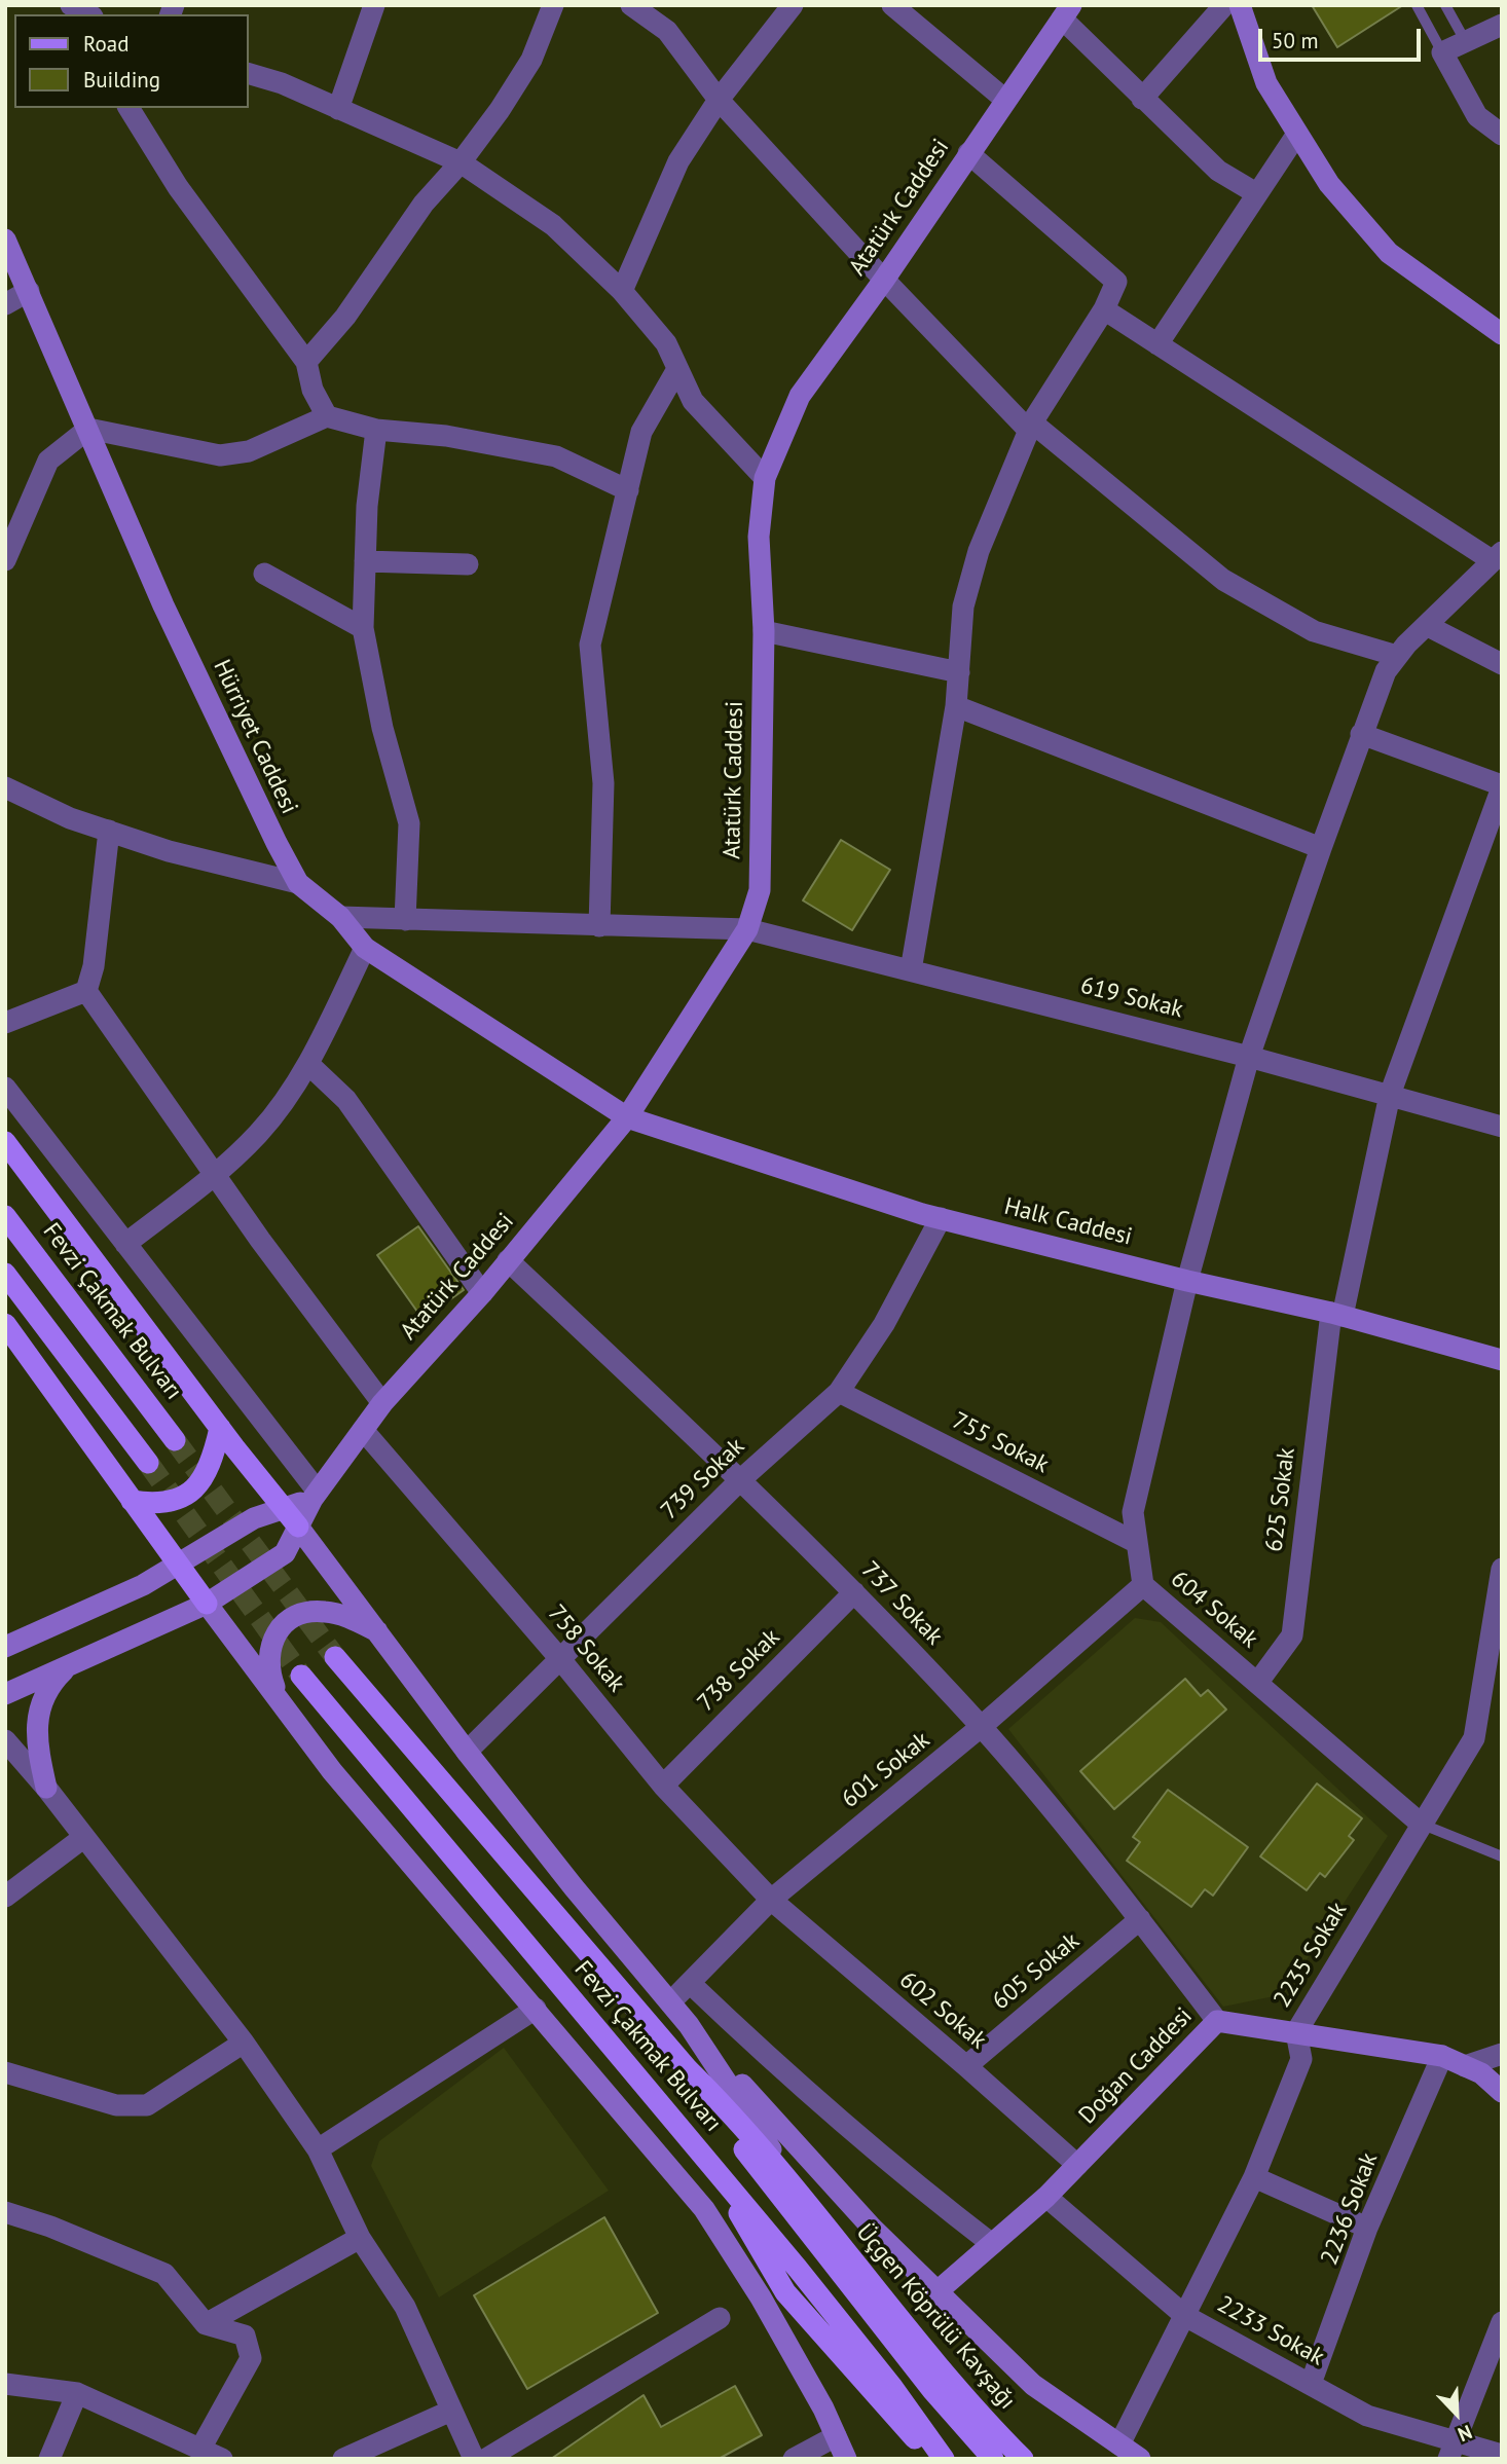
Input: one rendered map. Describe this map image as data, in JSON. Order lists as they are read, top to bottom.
{
  "streets": {
    "main road": [
      "Atatürk Caddesi",
      "Hürriyet Caddesi",
      "Halk Caddesi",
      "Fevzi Çakmak Bulvarı",
      "Doğan Caddesi",
      "Üçgen Köprülü Kavşağı"
    ],
    "street": [
      "619 Sokak",
      "755 Sokak",
      "739 Sokak",
      "625 Sokak",
      "737 Sokak",
      "604 Sokak",
      "758 Sokak",
      "738 Sokak",
      "601 Sokak",
      "2235 Sokak",
      "605 Sokak",
      "602 Sokak",
      "2236 Sokak",
      "2233 Sokak"
    ]
  },
  "crossings": [
    ["Atatürk Caddesi", "Hürriyet Caddesi"],
    ["Atatürk Caddesi", "619 Sokak"],
    ["Atatürk Caddesi", "Halk Caddesi"],
    ["Atatürk Caddesi", "737 Sokak"],
    ["Atatürk Caddesi", "758 Sokak"],
    ["Hürriyet Caddesi", "619 Sokak"],
    ["Hürriyet Caddesi", "Halk Caddesi"],
    ["619 Sokak", "625 Sokak"],
    ["619 Sokak", "604 Sokak"],
    ["Halk Caddesi", "739 Sokak"],
    ["Halk Caddesi", "625 Sokak"],
    ["Halk Caddesi", "604 Sokak"],
    ["Fevzi Çakmak Bulvarı", "Üçgen Köprülü Kavşağı"],
    ["755 Sokak", "739 Sokak"],
    ["755 Sokak", "604 Sokak"],
    ["739 Sokak", "737 Sokak"],
    ["739 Sokak", "758 Sokak"],
    ["625 Sokak", "604 Sokak"],
    ["737 Sokak", "738 Sokak"],
    ["737 Sokak", "601 Sokak"],
    ["737 Sokak", "605 Sokak"],
    ["737 Sokak", "Doğan Caddesi"],
    ["604 Sokak", "601 Sokak"],
    ["604 Sokak", "2235 Sokak"],
    ["758 Sokak", "738 Sokak"],
    ["758 Sokak", "601 Sokak"],
    ["758 Sokak", "602 Sokak"],
    ["601 Sokak", "602 Sokak"],
    ["2235 Sokak", "Doğan Caddesi"],
    ["2235 Sokak", "2233 Sokak"],
    ["605 Sokak", "602 Sokak"],
    ["602 Sokak", "Doğan Caddesi"],
    ["Doğan Caddesi", "2236 Sokak"],
    ["Doğan Caddesi", "2233 Sokak"],
    ["2236 Sokak", "2233 Sokak"]
  ],
  "legend": ["Road", "Building"],
  "scale_bar": "50 m",
  "north": "bottom right"
}
